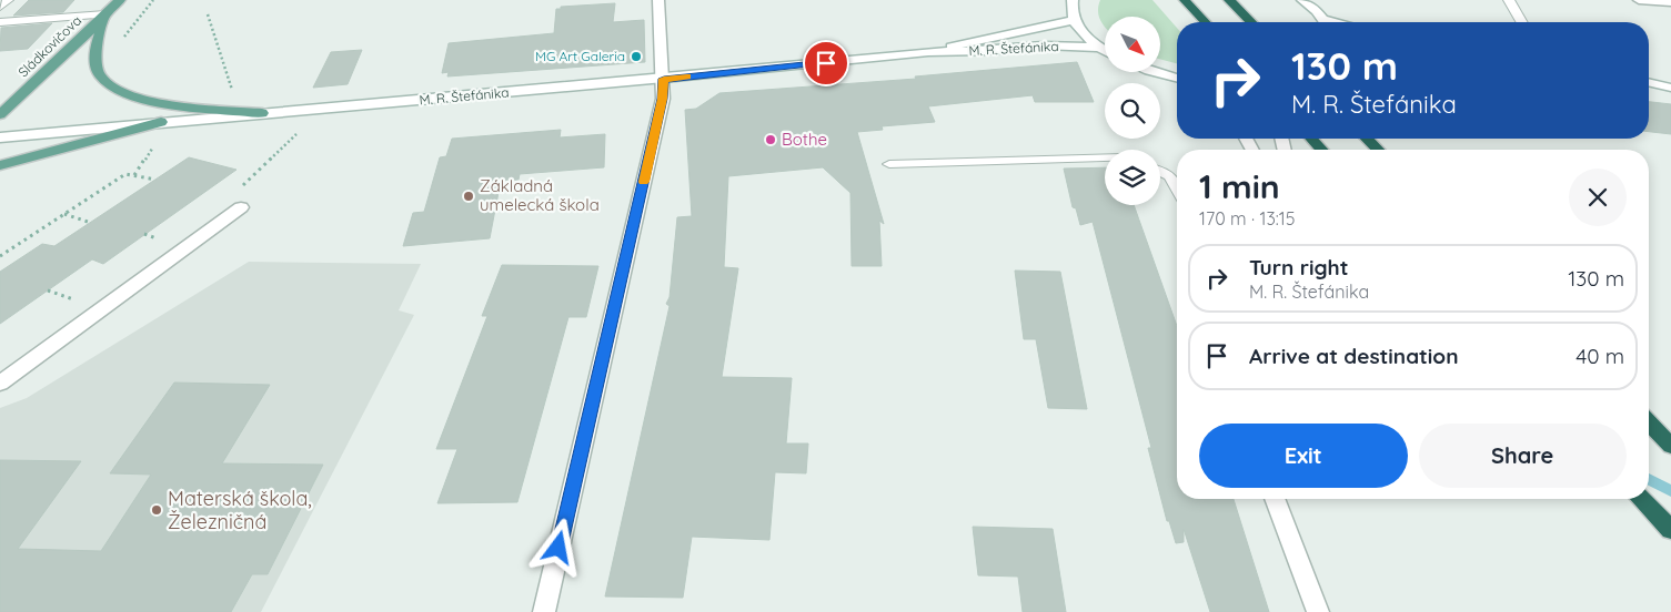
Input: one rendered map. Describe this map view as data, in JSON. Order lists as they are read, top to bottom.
{
  "streets": {
    "main road": ["Sládkovičova", "M. R. Štefánika"]
  },
  "places": [
    "MG Art Galeria",
    "Bothe",
    "Základná umelecká škola",
    "Materská škola, Železničná"
  ],
  "north": "bottom right",
  "page": {
    "turn": ["130 m", "M. R. Štefánika"],
    "heading": ["1 min", "170 m · 13:15"],
    "list": [
      {
        "name": "Turn right",
        "note": "M. R. Štefánika",
        "value": "130 m"
      },
      {
        "name": "Arrive at destination",
        "value": "40 m"
      }
    ],
    "buttons": ["Exit", "Share"]
  }
}
